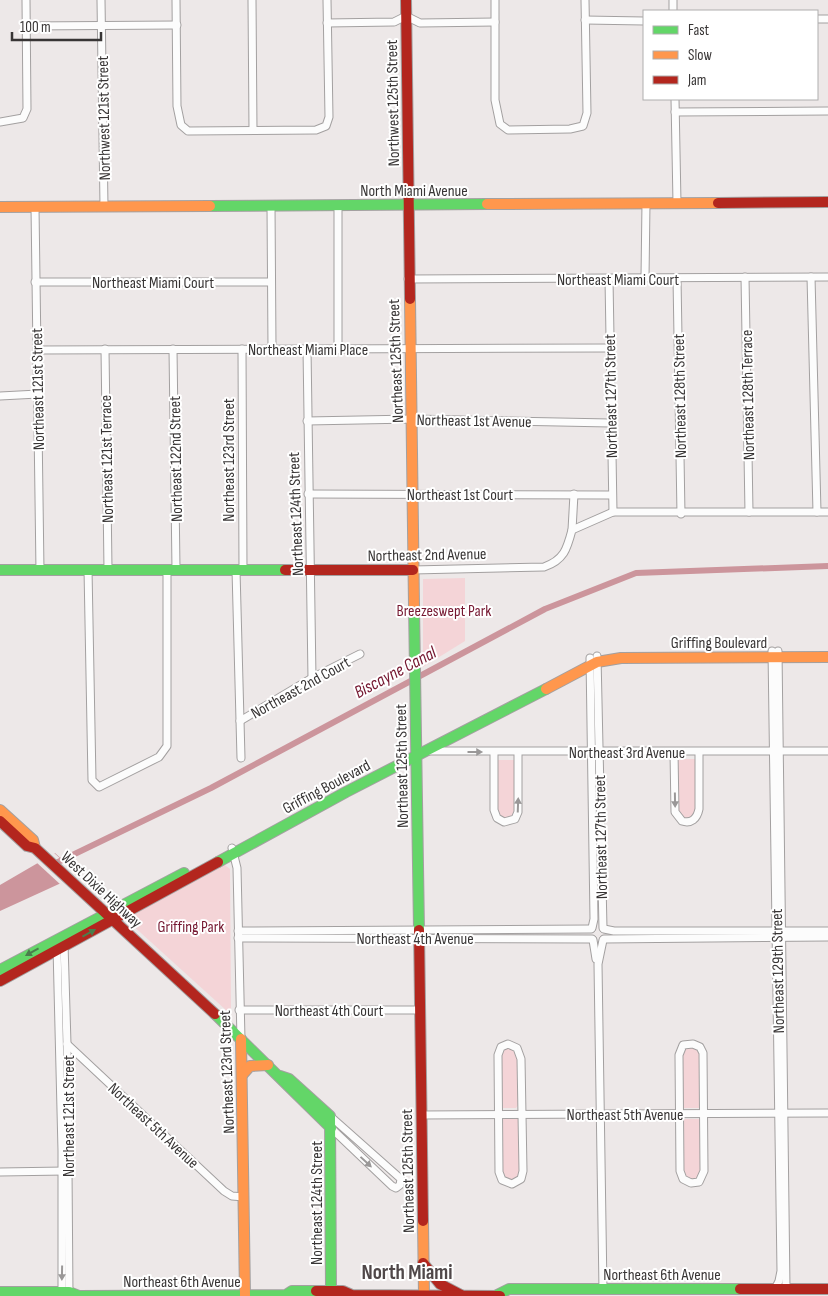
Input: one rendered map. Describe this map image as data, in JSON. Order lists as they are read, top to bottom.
{
  "streets": {
    "main road": [
      "Northwest 125th Street",
      "North Miami Avenue",
      "Northeast 125th Street",
      "Northeast 123rd Street",
      "Northeast 124th Street",
      "Northeast 2nd Avenue",
      "Griffing Boulevard",
      "West Dixie Highway",
      "Northeast 6th Avenue"
    ],
    "street": [
      "Northwest 121st Street",
      "Northeast Miami Court",
      "Northeast Miami Place",
      "Northeast 121st Street",
      "Northeast 128th Terrace",
      "Northeast 127th Street",
      "Northeast 128th Street",
      "Northeast 1st Avenue",
      "Northeast 121st Terrace",
      "Northeast 122nd Street",
      "Northeast 1st Court",
      "Northeast 2nd Court",
      "Northeast 3rd Avenue",
      "Northeast 4th Avenue",
      "Northeast 129th Street",
      "Northeast 4th Court",
      "Northeast 5th Avenue"
    ]
  },
  "crossings": [
    ["Northwest 125th Street", "North Miami Avenue"],
    ["Northwest 125th Street", "Northeast 125th Street"],
    ["Northwest 121st Street", "North Miami Avenue"],
    ["North Miami Avenue", "Northeast 125th Street"],
    ["North Miami Avenue", "Northeast 121st Street"],
    ["Northeast Miami Court", "Northeast 125th Street"],
    ["Northeast Miami Court", "Northeast 121st Street"],
    ["Northeast Miami Court", "Northeast 128th Terrace"],
    ["Northeast Miami Court", "Northeast 127th Street"],
    ["Northeast Miami Court", "Northeast 128th Street"],
    ["Northeast Miami Place", "Northeast 125th Street"],
    ["Northeast Miami Place", "Northeast 121st Street"],
    ["Northeast Miami Place", "Northeast 127th Street"],
    ["Northeast Miami Place", "Northeast 121st Terrace"],
    ["Northeast Miami Place", "Northeast 122nd Street"],
    ["Northeast Miami Place", "Northeast 123rd Street"],
    ["Northeast Miami Place", "Northeast 124th Street"],
    ["Northeast 125th Street", "Northeast 1st Avenue"],
    ["Northeast 125th Street", "Northeast 1st Court"],
    ["Northeast 125th Street", "Northeast 2nd Avenue"],
    ["Northeast 125th Street", "Griffing Boulevard"],
    ["Northeast 125th Street", "Northeast 3rd Avenue"],
    ["Northeast 125th Street", "Northeast 4th Avenue"],
    ["Northeast 125th Street", "Northeast 4th Court"],
    ["Northeast 125th Street", "Northeast 5th Avenue"],
    ["Northeast 125th Street", "Northeast 6th Avenue"],
    ["Northeast 121st Street", "Northeast 2nd Avenue"],
    ["Northeast 121st Street", "Griffing Boulevard"],
    ["Northeast 121st Street", "Northeast 5th Avenue"],
    ["Northeast 121st Street", "Northeast 6th Avenue"],
    ["Northeast 127th Street", "Northeast 1st Avenue"],
    ["Northeast 127th Street", "Northeast 1st Court"],
    ["Northeast 127th Street", "Griffing Boulevard"],
    ["Northeast 127th Street", "Northeast 3rd Avenue"],
    ["Northeast 127th Street", "Northeast 4th Avenue"],
    ["Northeast 1st Avenue", "Northeast 124th Street"],
    ["Northeast 121st Terrace", "Northeast 2nd Avenue"],
    ["Northeast 122nd Street", "Northeast 2nd Avenue"],
    ["Northeast 123rd Street", "Northeast 2nd Avenue"],
    ["Northeast 123rd Street", "Griffing Boulevard"],
    ["Northeast 123rd Street", "Northeast 2nd Court"],
    ["Northeast 123rd Street", "West Dixie Highway"],
    ["Northeast 123rd Street", "Northeast 4th Avenue"],
    ["Northeast 123rd Street", "Northeast 4th Court"],
    ["Northeast 123rd Street", "Northeast 5th Avenue"],
    ["Northeast 123rd Street", "Northeast 6th Avenue"],
    ["Northeast 1st Court", "Northeast 124th Street"],
    ["Northeast 1st Court", "Northeast 2nd Avenue"],
    ["Northeast 124th Street", "Northeast 2nd Avenue"],
    ["Northeast 124th Street", "Northeast 2nd Court"],
    ["Northeast 124th Street", "West Dixie Highway"],
    ["Northeast 124th Street", "Northeast 6th Avenue"],
    ["Griffing Boulevard", "Northeast 3rd Avenue"],
    ["Griffing Boulevard", "West Dixie Highway"],
    ["Griffing Boulevard", "Northeast 129th Street"],
    ["Northeast 3rd Avenue", "Northeast 129th Street"],
    ["Northeast 129th Street", "Northeast 5th Avenue"],
    ["Northeast 129th Street", "Northeast 6th Avenue"]
  ],
  "districts": ["North Miami"],
  "water": ["Biscayne Canal"],
  "parks": ["Breezeswept Park", "Griffing Park"],
  "legend": ["Fast", "Slow", "Jam"],
  "scale_bar": "100 m"
}
